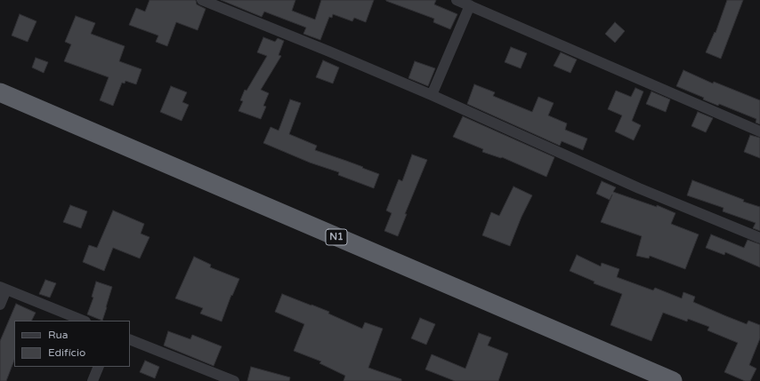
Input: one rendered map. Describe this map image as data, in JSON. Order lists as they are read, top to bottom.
{
  "streets": {
    "highway": ["N1"]
  },
  "legend": ["Rua", "Edifício"]
}
